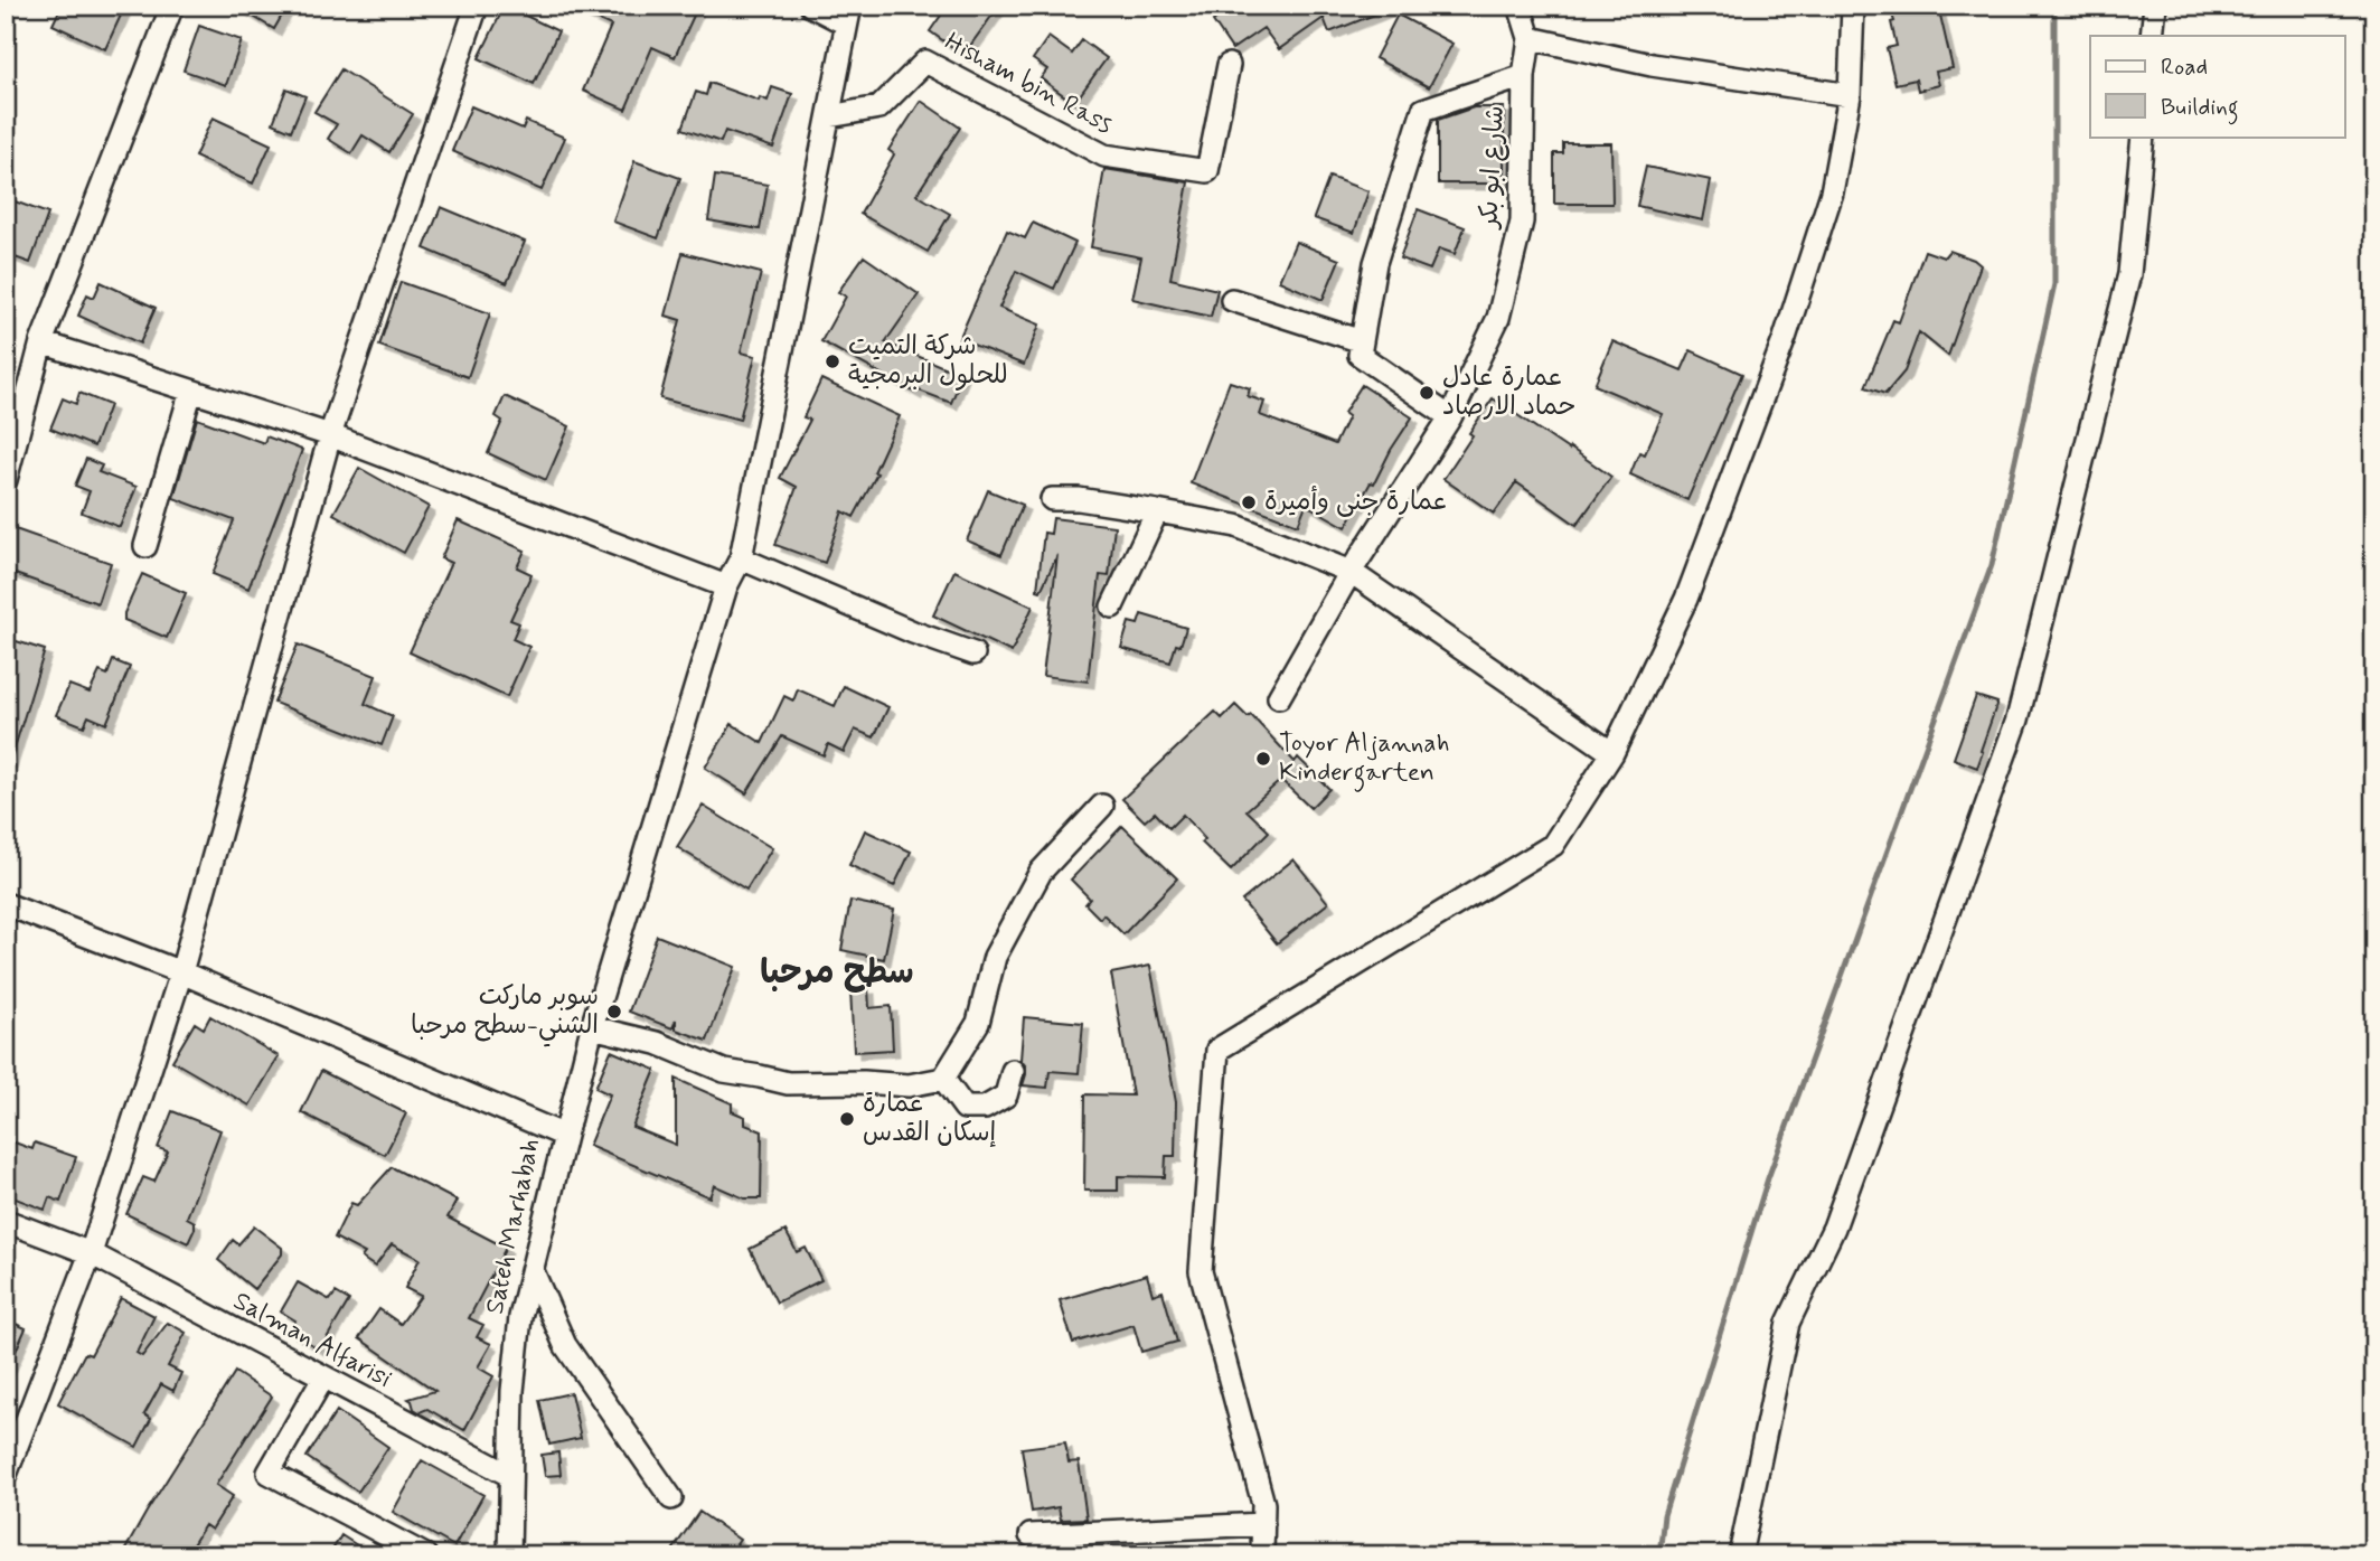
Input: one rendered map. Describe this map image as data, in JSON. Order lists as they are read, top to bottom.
{
  "streets": {
    "street": [
      "Hisham bin Rass",
      "شارع ابو بكر",
      "Sateh Marhabah",
      "Salman Alfarisi"
    ]
  },
  "crossings": [
    ["Sateh Marhabah", "Salman Alfarisi"]
  ],
  "districts": ["سطح مرحبا"],
  "places": [
    "شركة التميت للحلول البرمجية",
    "عمارة عادل حماد الارصاد",
    "عمارة جنى وأميرة",
    "Toyor Aljannah Kindergarten",
    "سوبر ماركت الشني-سطح مرحبا",
    "عمارة إسكان القدس"
  ],
  "legend": ["Road", "Building"]
}
